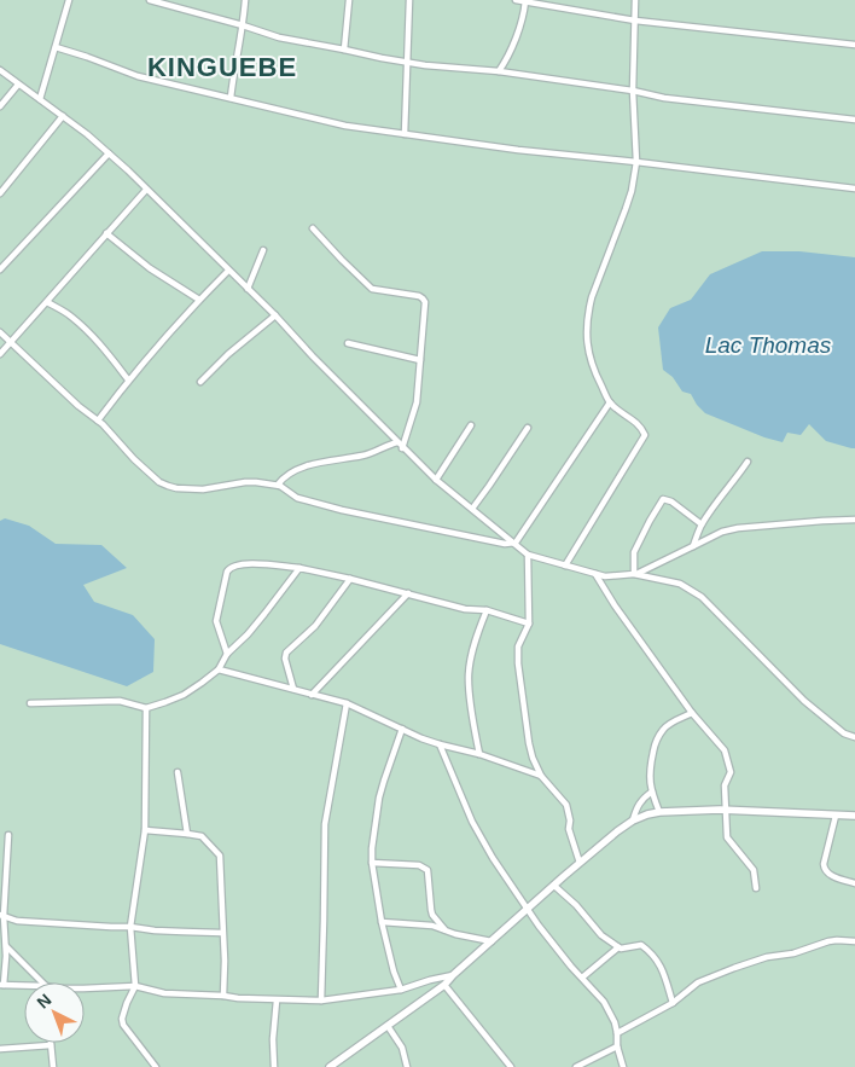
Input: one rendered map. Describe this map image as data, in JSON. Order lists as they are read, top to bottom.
{
  "districts": ["KINGUEBE"],
  "water": ["Lac Thomas"],
  "north": "top left"
}
